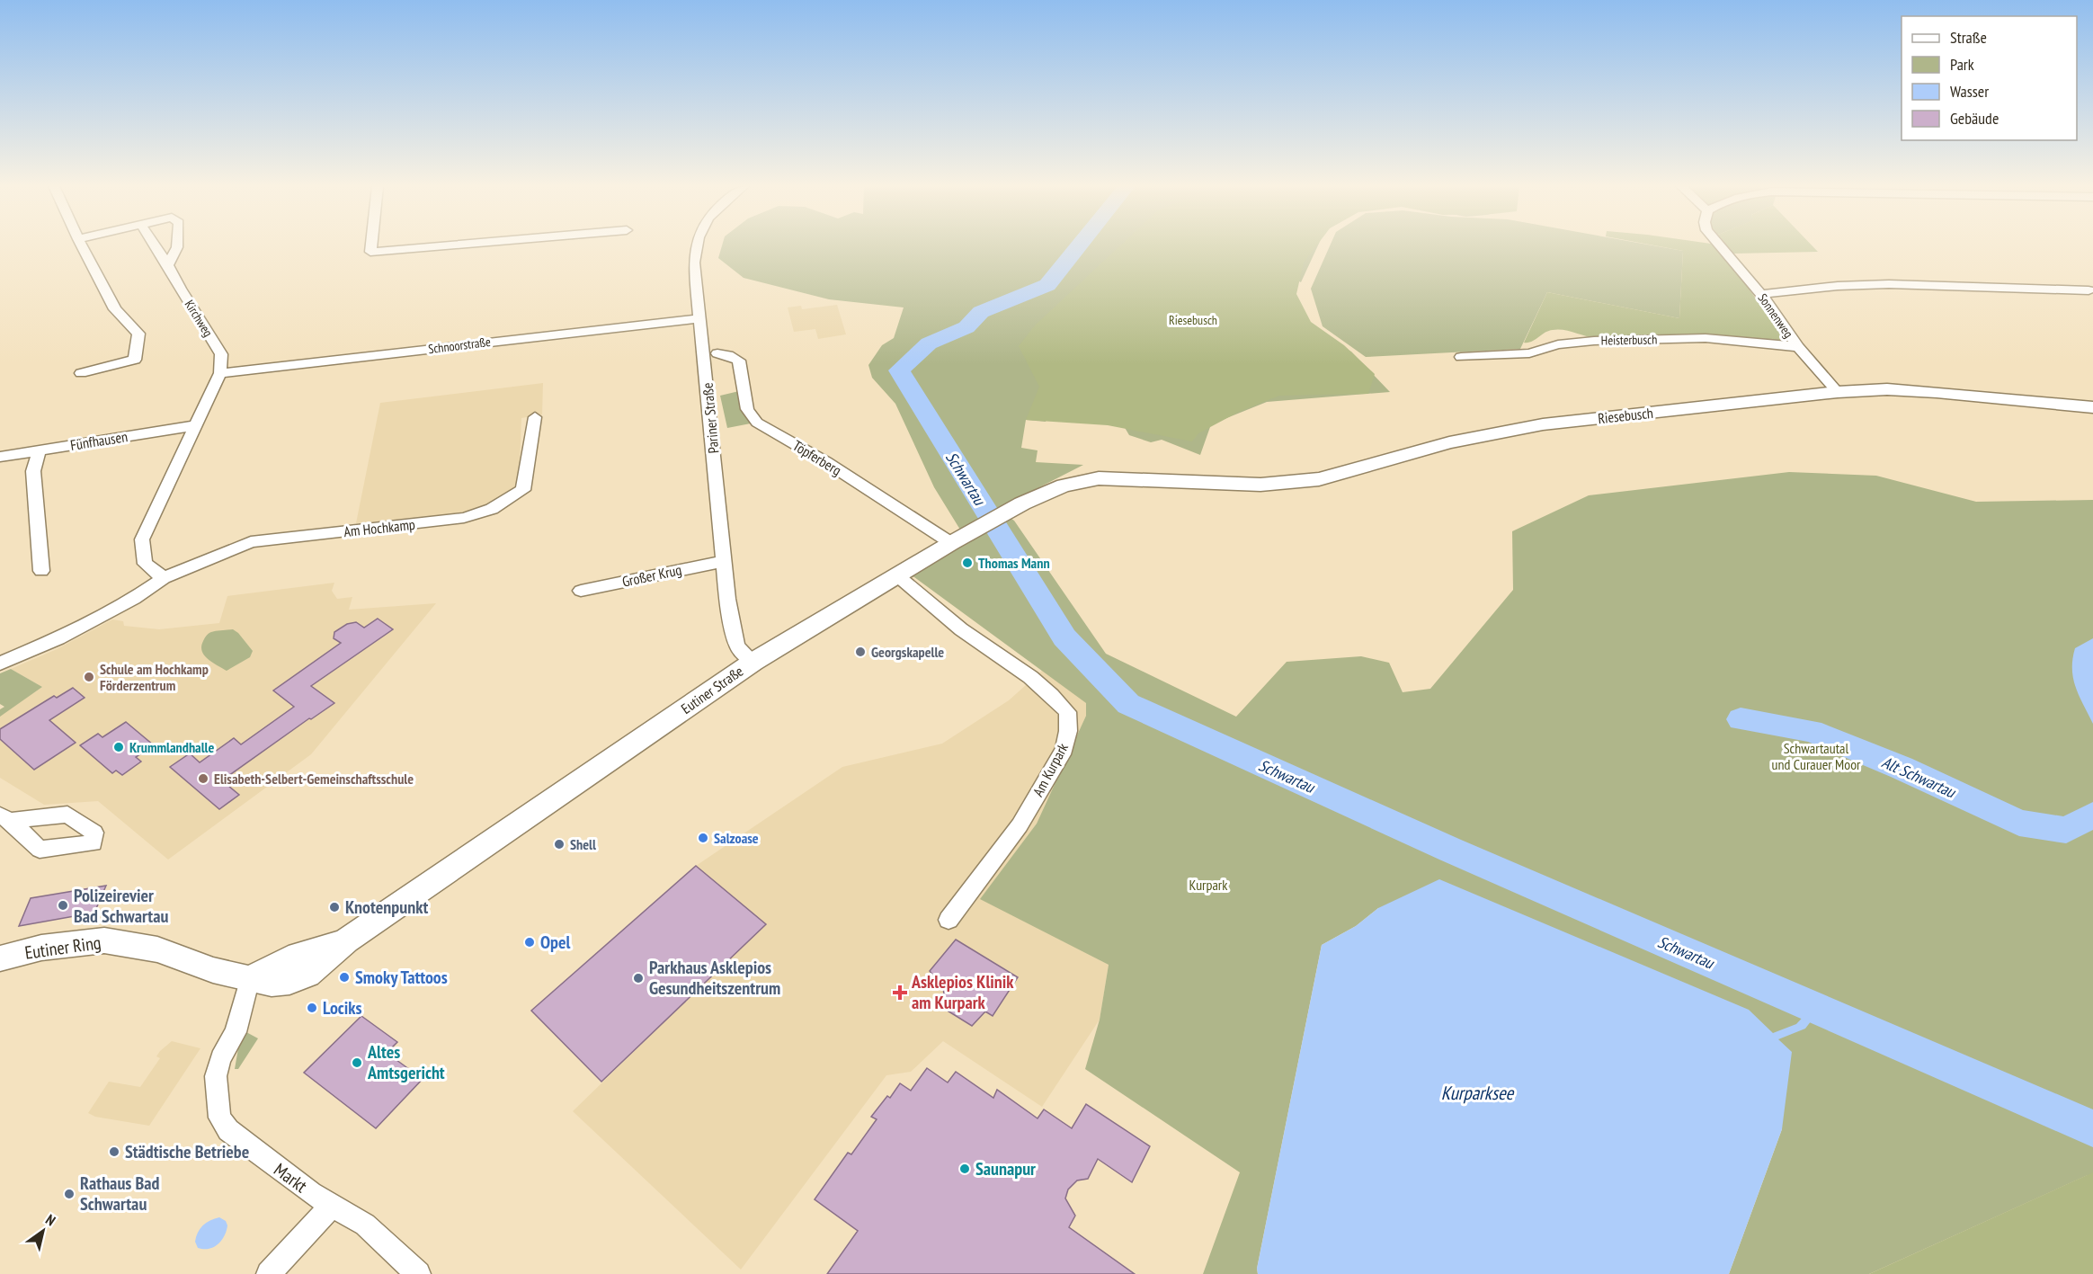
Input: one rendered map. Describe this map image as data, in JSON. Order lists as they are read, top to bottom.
{
  "streets": {
    "main road": ["Riesebusch", "Eutiner Straße", "Eutiner Ring"],
    "street": [
      "Sonnenweg",
      "Kirchweg",
      "Heisterbusch",
      "Schnoorstraße",
      "Pariner Straße",
      "Fünfhausen",
      "Töpferberg",
      "Am Hochkamp",
      "Großer Krug",
      "Am Kurpark",
      "Markt"
    ]
  },
  "crossings": [
    ["Sonnenweg", "Heisterbusch"],
    ["Sonnenweg", "Riesebusch"],
    ["Kirchweg", "Schnoorstraße"],
    ["Schnoorstraße", "Pariner Straße"],
    ["Riesebusch", "Eutiner Straße"],
    ["Pariner Straße", "Großer Krug"],
    ["Pariner Straße", "Eutiner Straße"],
    ["Töpferberg", "Eutiner Straße"],
    ["Eutiner Straße", "Am Kurpark"],
    ["Eutiner Straße", "Eutiner Ring"],
    ["Eutiner Ring", "Markt"]
  ],
  "water": ["Schwartau", "Alt Schwartau", "Kurparksee"],
  "parks": ["Riesebusch", "Schwartautal und Curauer Moor", "Kurpark"],
  "places": {
    "other": [
      "Thomas Mann",
      "Georgskapelle",
      "Schule am Hochkamp Förderzentrum",
      "Krummlandhalle",
      "Elisabeth-Selbert-Gemeinschaftsschule",
      "Salzoase",
      "Shell",
      "Polizeirevier Bad Schwartau",
      "Knotenpunkt",
      "Opel",
      "Smoky Tattoos",
      "Parkhaus Asklepios Gesundheitszentrum",
      "Lociks",
      "Altes Amtsgericht",
      "Städtische Betriebe",
      "Saunapur",
      "Rathaus Bad Schwartau"
    ],
    "health": ["Asklepios Klinik am Kurpark"]
  },
  "legend": [
    "Straße",
    "Park",
    "Wasser",
    "Gebäude"
  ],
  "north": "top right"
}
